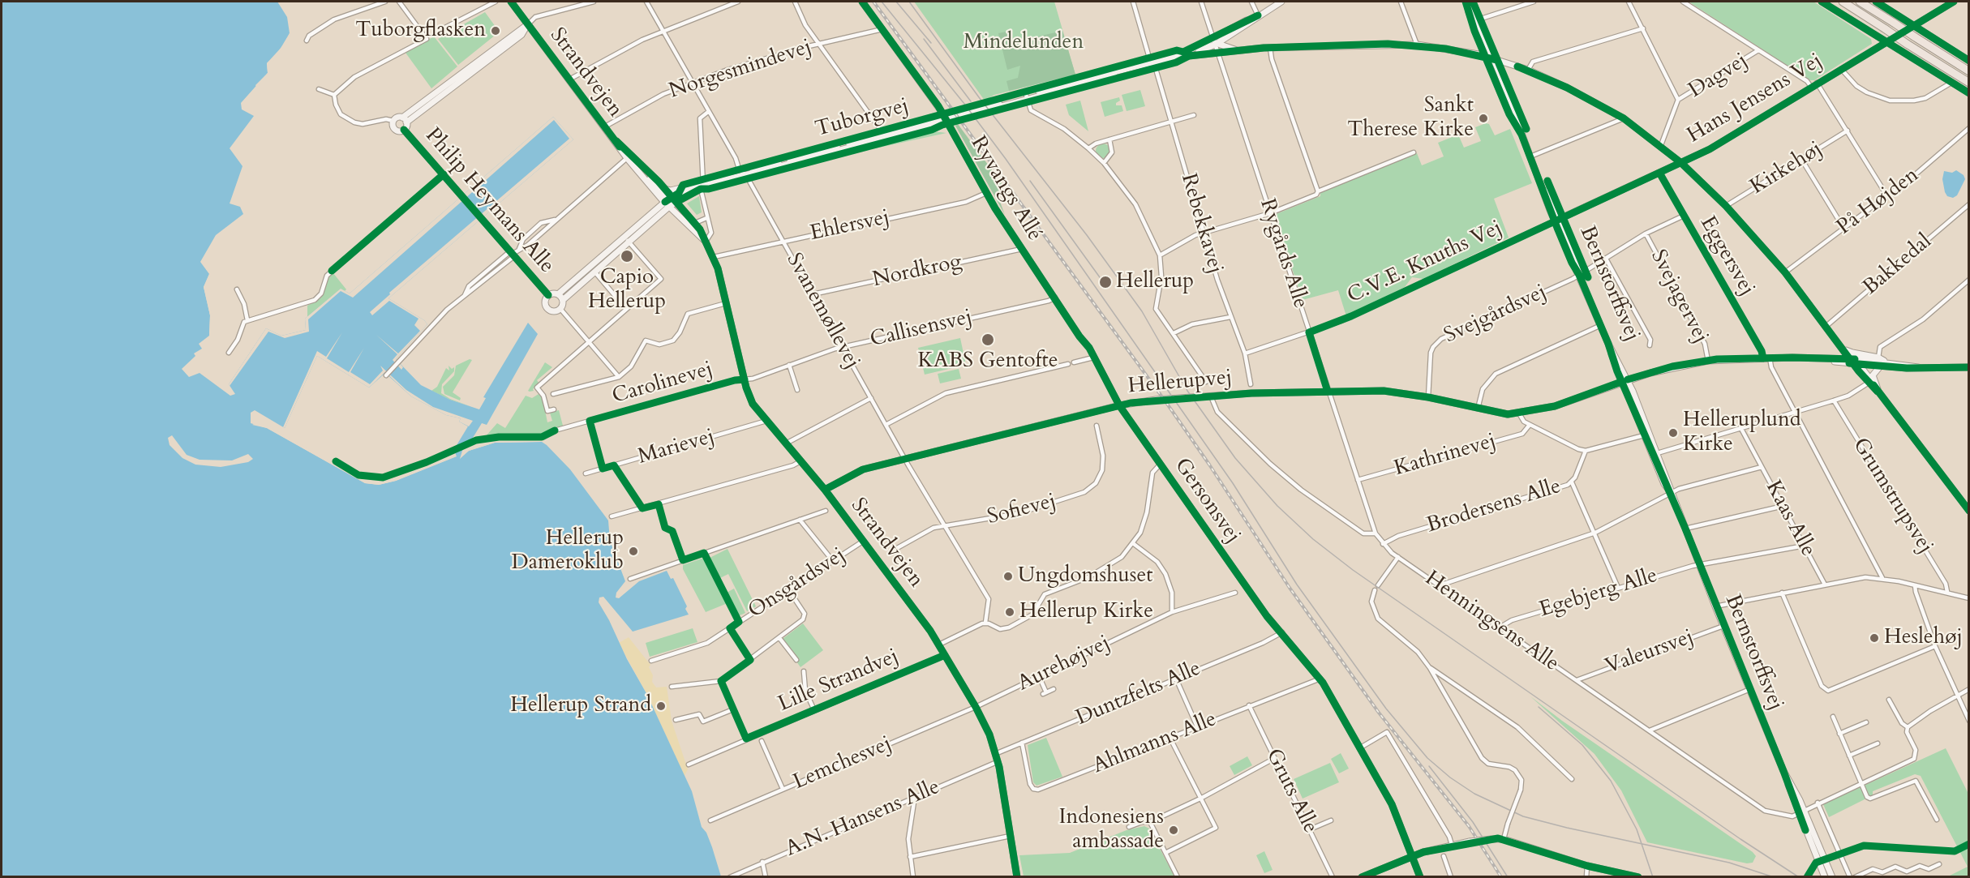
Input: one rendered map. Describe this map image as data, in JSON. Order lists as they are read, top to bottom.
{
  "streets": {
    "street": [
      "Norgesmindevej",
      "Strandvejen",
      "Dagvej",
      "Hans Jensens Vej",
      "Tuborgvej",
      "Kirkehøj",
      "Ryvangs Allé",
      "Philip Heymans Alle",
      "På Højden",
      "Rebekkavej",
      "Ehlersvej",
      "Rygårds Alle",
      "Eggersvej",
      "C.V.E. Knuths Vej",
      "Bakkedal",
      "Nordkrog",
      "Bernstorffsvej",
      "Svejagervej",
      "Svanemøllevej",
      "Svejgårdsvej",
      "Callisensvej",
      "Hellerupvej",
      "Carolinevej",
      "Marievej",
      "Kathrinevej",
      "Grumstrupsvej",
      "Gersonsvej",
      "Brodersens Alle",
      "Sofievej",
      "Kaas Alle",
      "Onsgårdsvej",
      "Egebjerg Alle",
      "Henningsens Alle",
      "Valeursvej",
      "Aurehøjvej",
      "Lille Strandvej",
      "Duntzfelts Alle",
      "Ahlmanns Alle",
      "Lemchesvej",
      "Gruts Alle",
      "A.N. Hansens Alle"
    ]
  },
  "crossings": [
    ["Norgesmindevej", "Strandvejen"],
    ["Norgesmindevej", "Ryvangs Allé"],
    ["Norgesmindevej", "Svanemøllevej"],
    ["Strandvejen", "Tuborgvej"],
    ["Strandvejen", "Ehlersvej"],
    ["Strandvejen", "Callisensvej"],
    ["Strandvejen", "Hellerupvej"],
    ["Strandvejen", "Carolinevej"],
    ["Strandvejen", "Marievej"],
    ["Strandvejen", "Onsgårdsvej"],
    ["Strandvejen", "Aurehøjvej"],
    ["Strandvejen", "Lille Strandvej"],
    ["Strandvejen", "Duntzfelts Alle"],
    ["Strandvejen", "Lemchesvej"],
    ["Strandvejen", "A.N. Hansens Alle"],
    ["Hans Jensens Vej", "Eggersvej"],
    ["Hans Jensens Vej", "C.V.E. Knuths Vej"],
    ["Hans Jensens Vej", "Bernstorffsvej"],
    ["Tuborgvej", "Rebekkavej"],
    ["Tuborgvej", "Rygårds Alle"],
    ["Tuborgvej", "Svanemøllevej"],
    ["Ryvangs Allé", "Ehlersvej"],
    ["Ryvangs Allé", "Nordkrog"],
    ["Ryvangs Allé", "Callisensvej"],
    ["Ryvangs Allé", "Gersonsvej"],
    ["Rebekkavej", "C.V.E. Knuths Vej"],
    ["Ehlersvej", "Svanemøllevej"],
    ["Rygårds Alle", "C.V.E. Knuths Vej"],
    ["Rygårds Alle", "Hellerupvej"],
    ["Rygårds Alle", "Kathrinevej"],
    ["Rygårds Alle", "Henningsens Alle"],
    ["Eggersvej", "Svejgårdsvej"],
    ["Eggersvej", "Hellerupvej"],
    ["C.V.E. Knuths Vej", "Bernstorffsvej"],
    ["Nordkrog", "Svanemøllevej"],
    ["Bernstorffsvej", "Svejgårdsvej"],
    ["Bernstorffsvej", "Hellerupvej"],
    ["Bernstorffsvej", "Egebjerg Alle"],
    ["Bernstorffsvej", "Henningsens Alle"],
    ["Bernstorffsvej", "Valeursvej"],
    ["Svejagervej", "Svejgårdsvej"],
    ["Svejagervej", "Hellerupvej"],
    ["Svanemøllevej", "Callisensvej"],
    ["Svanemøllevej", "Hellerupvej"],
    ["Svanemøllevej", "Sofievej"],
    ["Svejgårdsvej", "Hellerupvej"],
    ["Callisensvej", "Carolinevej"],
    ["Hellerupvej", "Gersonsvej"],
    ["Gersonsvej", "Duntzfelts Alle"],
    ["Gersonsvej", "Ahlmanns Alle"],
    ["Brodersens Alle", "Henningsens Alle"],
    ["Kaas Alle", "Egebjerg Alle"],
    ["Egebjerg Alle", "Henningsens Alle"],
    ["Henningsens Alle", "Valeursvej"],
    ["Aurehøjvej", "Lemchesvej"],
    ["Duntzfelts Alle", "Ahlmanns Alle"],
    ["Ahlmanns Alle", "Gruts Alle"]
  ],
  "parks": ["Mindelunden"],
  "places": [
    "Tuborgflasken",
    "Sankt Therese Kirke",
    "Capio Hellerup",
    "Hellerup",
    "KABS Gentofte",
    "Helleruplund Kirke",
    "Hellerup Dameroklub",
    "Ungdomshuset",
    "Hellerup Kirke",
    "Heslehøj",
    "Hellerup Strand",
    "Indonesiens ambassade"
  ]
}
